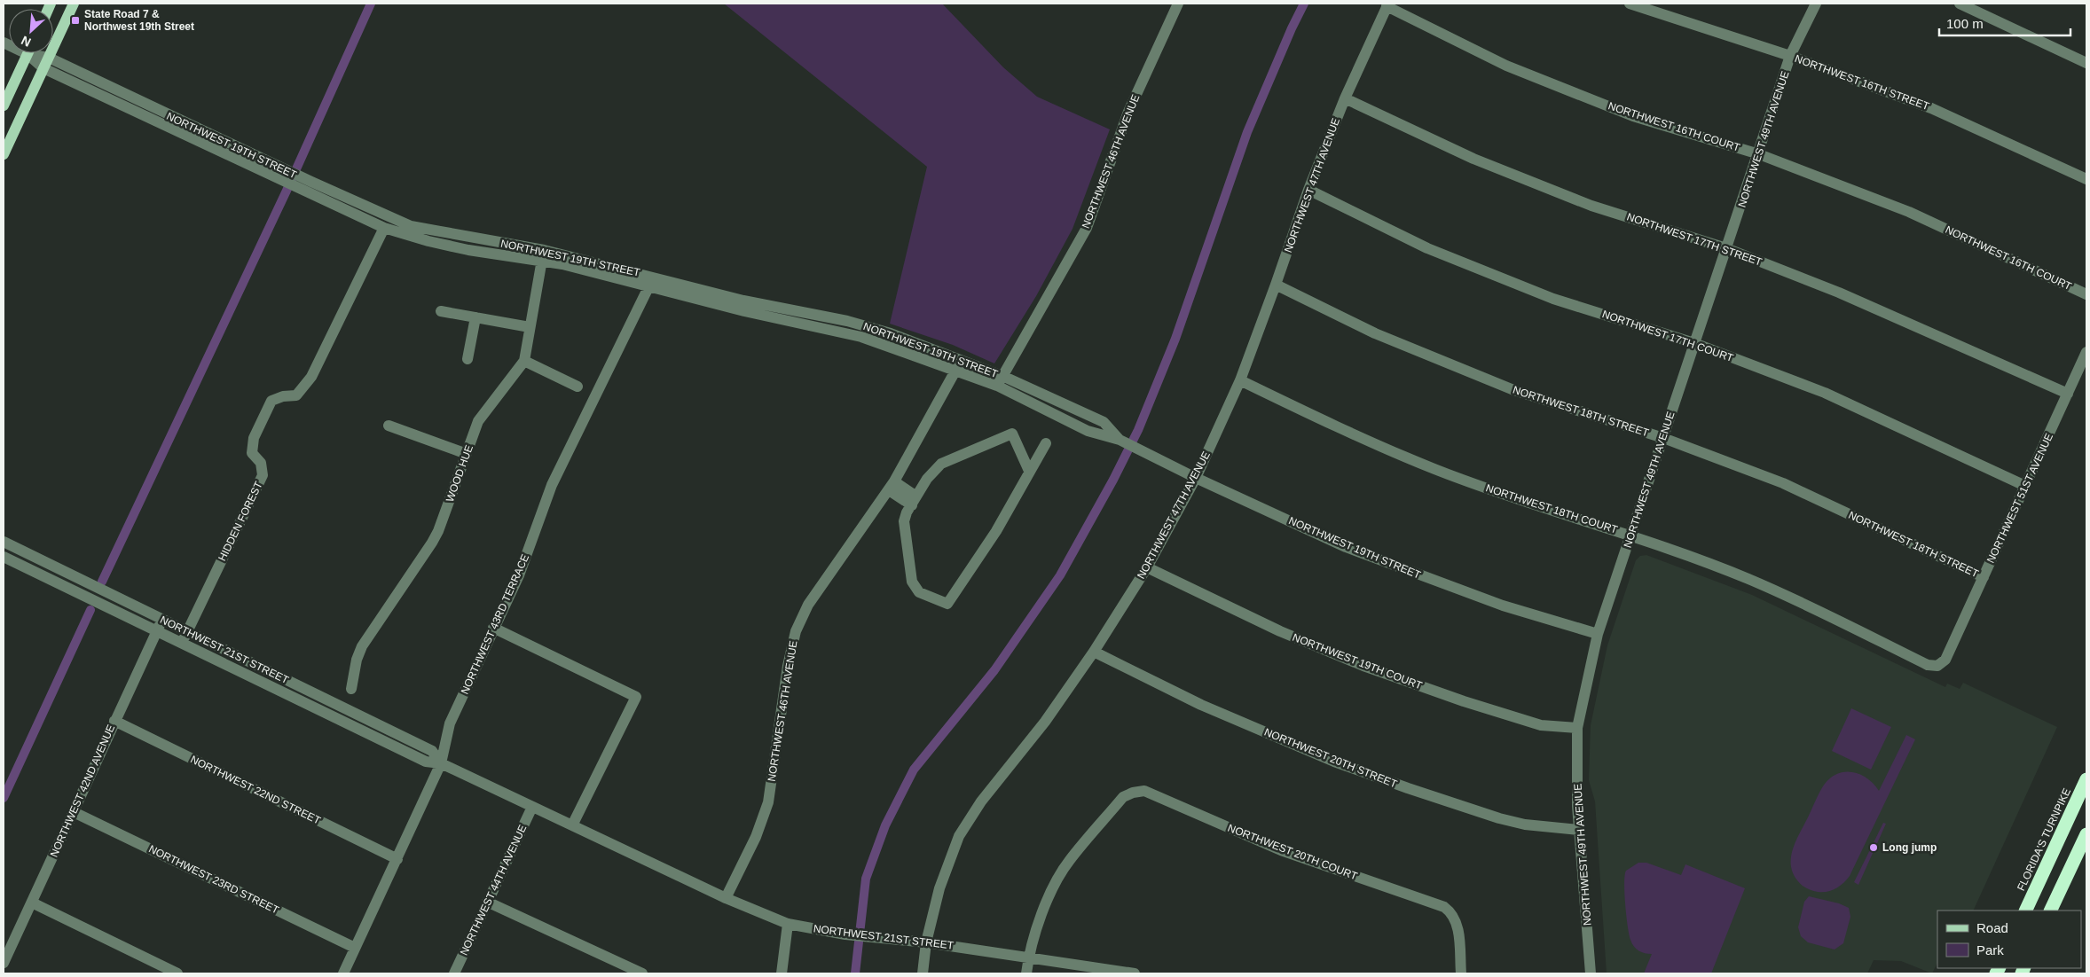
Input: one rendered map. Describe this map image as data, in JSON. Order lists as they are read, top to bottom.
{
  "streets": {
    "highway": ["FLORIDA'S TURNPIKE"],
    "street": [
      "NORTHWEST 16TH STREET",
      "NORTHWEST 16TH COURT",
      "NORTHWEST 49TH AVENUE",
      "NORTHWEST 19TH STREET",
      "NORTHWEST 46TH AVENUE",
      "NORTHWEST 47TH AVENUE",
      "NORTHWEST 17TH STREET",
      "NORTHWEST 17TH COURT",
      "NORTHWEST 18TH STREET",
      "WOOD HUE",
      "NORTHWEST 51ST AVENUE",
      "NORTHWEST 18TH COURT",
      "HIDDEN FOREST",
      "NORTHWEST 43RD TERRACE",
      "NORTHWEST 21ST STREET",
      "NORTHWEST 19TH COURT",
      "NORTHWEST 20TH STREET",
      "NORTHWEST 22ND STREET",
      "NORTHWEST 42ND AVENUE",
      "NORTHWEST 20TH COURT",
      "NORTHWEST 23RD STREET",
      "NORTHWEST 44TH AVENUE"
    ]
  },
  "crossings": [
    ["NORTHWEST 16TH STREET", "NORTHWEST 49TH AVENUE"],
    ["NORTHWEST 16TH COURT", "NORTHWEST 49TH AVENUE"],
    ["NORTHWEST 16TH COURT", "NORTHWEST 47TH AVENUE"],
    ["NORTHWEST 49TH AVENUE", "NORTHWEST 19TH STREET"],
    ["NORTHWEST 49TH AVENUE", "NORTHWEST 17TH STREET"],
    ["NORTHWEST 49TH AVENUE", "NORTHWEST 17TH COURT"],
    ["NORTHWEST 49TH AVENUE", "NORTHWEST 18TH STREET"],
    ["NORTHWEST 49TH AVENUE", "NORTHWEST 18TH COURT"],
    ["NORTHWEST 49TH AVENUE", "NORTHWEST 19TH COURT"],
    ["NORTHWEST 49TH AVENUE", "NORTHWEST 20TH STREET"],
    ["NORTHWEST 19TH STREET", "NORTHWEST 46TH AVENUE"],
    ["NORTHWEST 19TH STREET", "NORTHWEST 47TH AVENUE"],
    ["NORTHWEST 19TH STREET", "WOOD HUE"],
    ["NORTHWEST 19TH STREET", "HIDDEN FOREST"],
    ["NORTHWEST 19TH STREET", "NORTHWEST 43RD TERRACE"],
    ["NORTHWEST 46TH AVENUE", "NORTHWEST 21ST STREET"],
    ["NORTHWEST 47TH AVENUE", "NORTHWEST 17TH STREET"],
    ["NORTHWEST 47TH AVENUE", "NORTHWEST 17TH COURT"],
    ["NORTHWEST 47TH AVENUE", "NORTHWEST 18TH STREET"],
    ["NORTHWEST 47TH AVENUE", "NORTHWEST 18TH COURT"],
    ["NORTHWEST 47TH AVENUE", "NORTHWEST 21ST STREET"],
    ["NORTHWEST 47TH AVENUE", "NORTHWEST 19TH COURT"],
    ["NORTHWEST 47TH AVENUE", "NORTHWEST 20TH STREET"],
    ["NORTHWEST 17TH STREET", "NORTHWEST 51ST AVENUE"],
    ["NORTHWEST 17TH COURT", "NORTHWEST 51ST AVENUE"],
    ["NORTHWEST 18TH STREET", "NORTHWEST 51ST AVENUE"],
    ["NORTHWEST 51ST AVENUE", "NORTHWEST 18TH COURT"],
    ["HIDDEN FOREST", "NORTHWEST 21ST STREET"],
    ["NORTHWEST 43RD TERRACE", "NORTHWEST 21ST STREET"],
    ["NORTHWEST 43RD TERRACE", "NORTHWEST 22ND STREET"],
    ["NORTHWEST 43RD TERRACE", "NORTHWEST 23RD STREET"],
    ["NORTHWEST 21ST STREET", "NORTHWEST 42ND AVENUE"],
    ["NORTHWEST 21ST STREET", "NORTHWEST 20TH COURT"],
    ["NORTHWEST 21ST STREET", "NORTHWEST 44TH AVENUE"],
    ["NORTHWEST 22ND STREET", "NORTHWEST 42ND AVENUE"],
    ["NORTHWEST 42ND AVENUE", "NORTHWEST 23RD STREET"]
  ],
  "places": {
    "transit": ["State Road 7 & Northwest 19th Street"],
    "other": ["Long jump"]
  },
  "legend": ["Road", "Park"],
  "scale_bar": "100 m",
  "north": "bottom left"
}
